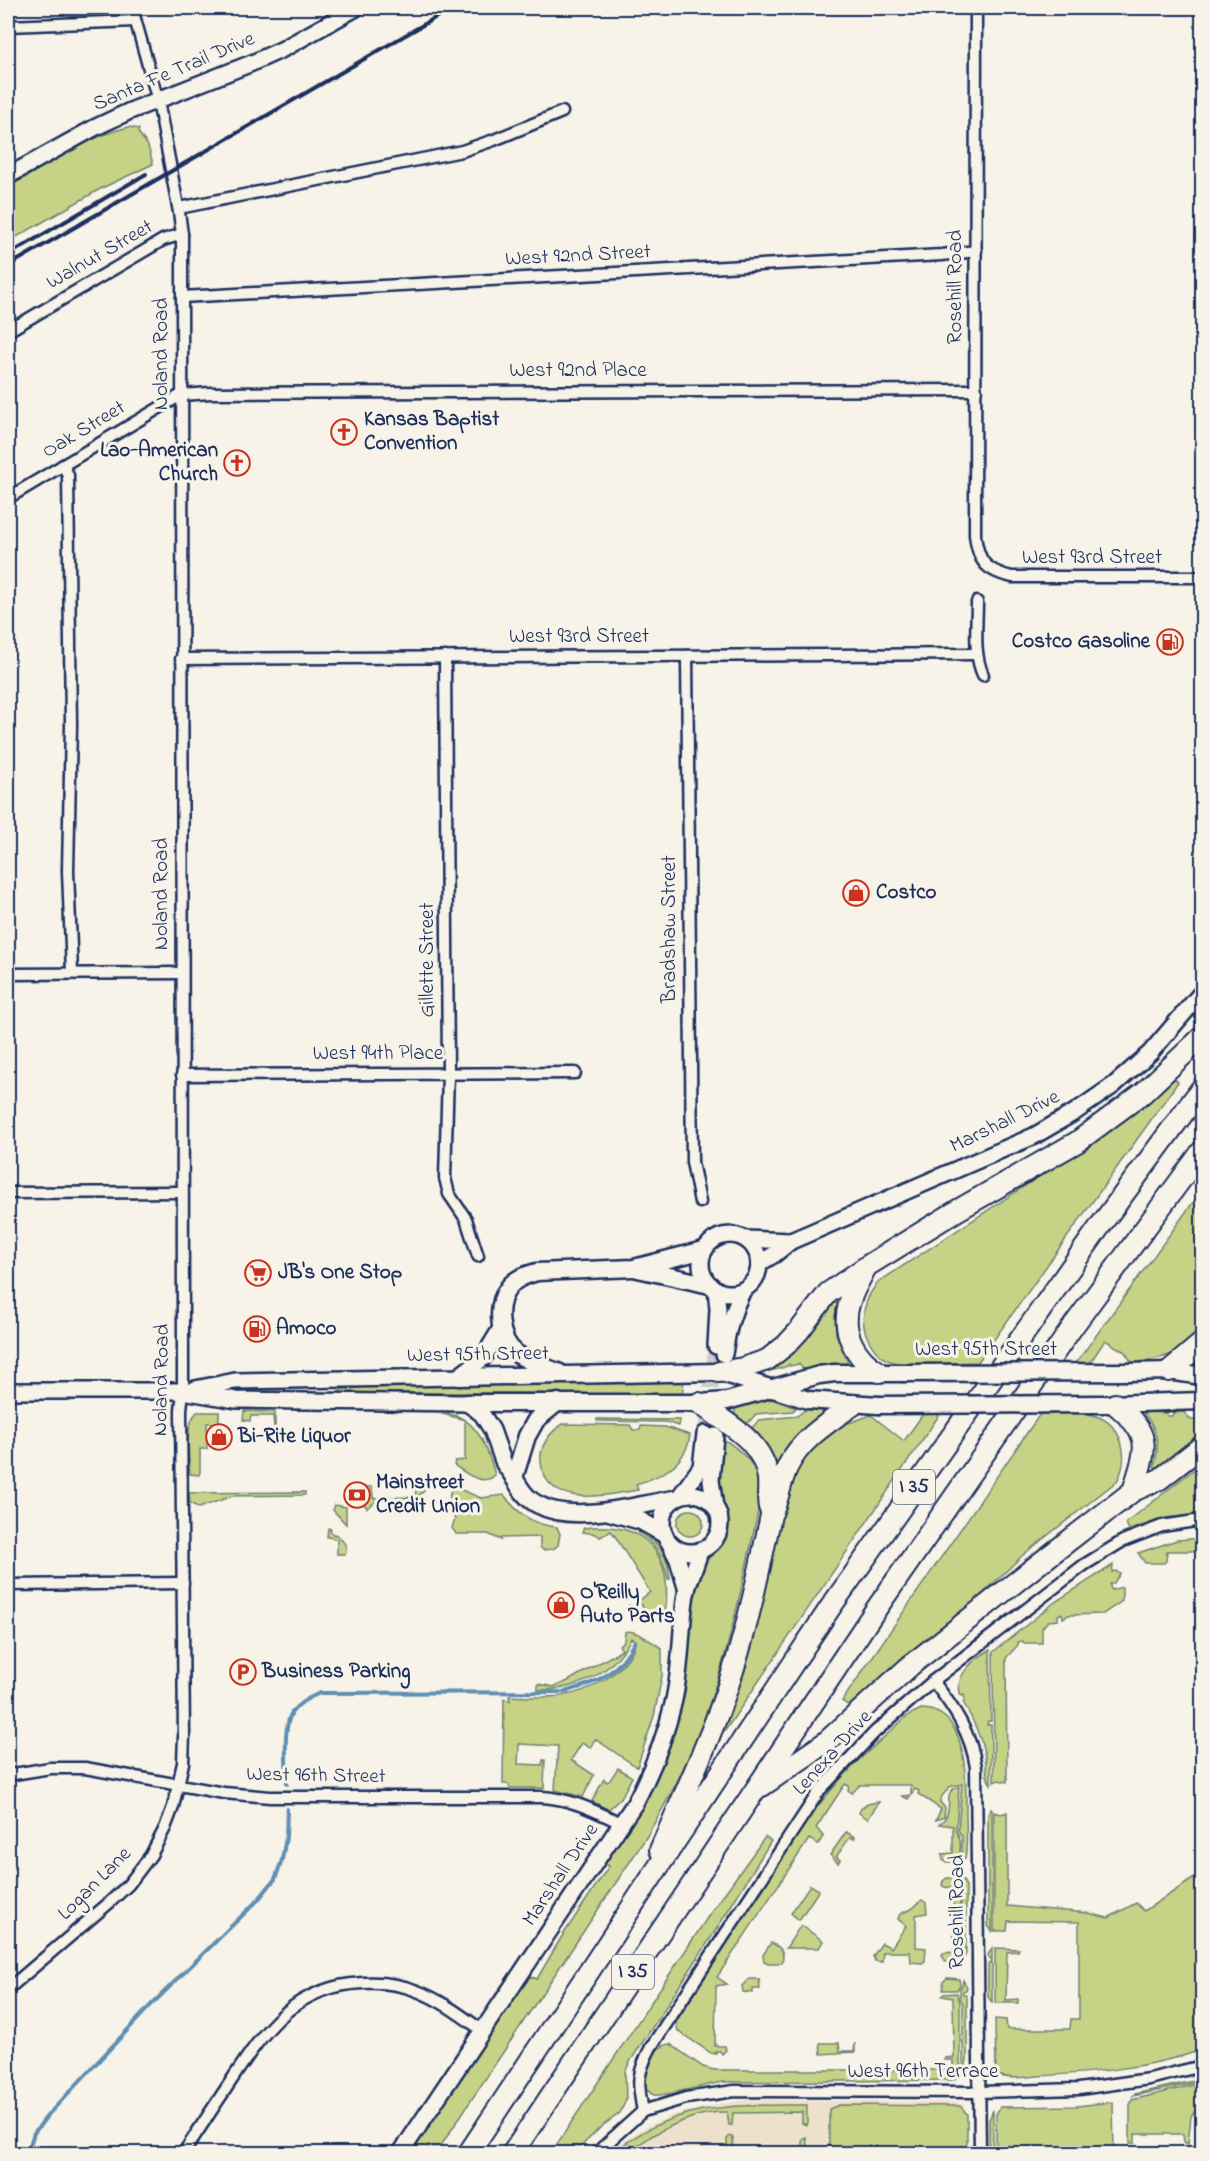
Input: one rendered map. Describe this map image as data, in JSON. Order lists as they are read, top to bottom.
{
  "streets": {
    "highway": ["I 35"],
    "main road": ["West 95th Street"],
    "street": [
      "Santa Fe Trail Drive",
      "Walnut Street",
      "West 92nd Street",
      "Rosehill Road",
      "Noland Road",
      "West 92nd Place",
      "Oak Street",
      "West 93rd Street",
      "Bradshaw Street",
      "Gillette Street",
      "West 94th Place",
      "Marshall Drive",
      "Lenexa Drive",
      "West 96th Street",
      "Logan Lane",
      "West 96th Terrace"
    ]
  },
  "crossings": [
    ["Santa Fe Trail Drive", "Noland Road"],
    ["Walnut Street", "Noland Road"],
    ["West 92nd Street", "Rosehill Road"],
    ["West 92nd Street", "Noland Road"],
    ["Rosehill Road", "West 92nd Place"],
    ["Rosehill Road", "West 93rd Street"],
    ["Rosehill Road", "Lenexa Drive"],
    ["Rosehill Road", "West 96th Terrace"],
    ["Noland Road", "West 92nd Place"],
    ["Noland Road", "Oak Street"],
    ["Noland Road", "West 93rd Street"],
    ["Noland Road", "West 94th Place"],
    ["Noland Road", "West 95th Street"],
    ["Noland Road", "West 96th Street"],
    ["Noland Road", "Logan Lane"],
    ["West 92nd Place", "Oak Street"],
    ["West 93rd Street", "Bradshaw Street"],
    ["West 93rd Street", "Gillette Street"],
    ["Gillette Street", "West 94th Place"],
    ["Marshall Drive", "West 96th Street"],
    ["Lenexa Drive", "West 96th Terrace"],
    ["West 96th Street", "Logan Lane"]
  ],
  "places": {
    "church": ["Kansas Baptist Convention", "Lao-American Church"],
    "fuel station": ["Costco Gasoline", "Amoco"],
    "shop": ["Costco", "Bi-Rite Liquor", "O'Reilly Auto Parts"],
    "supermarket": ["JB's One Stop"],
    "bank": ["Mainstreet Credit Union"],
    "parking": ["Business Parking"]
  }
}
